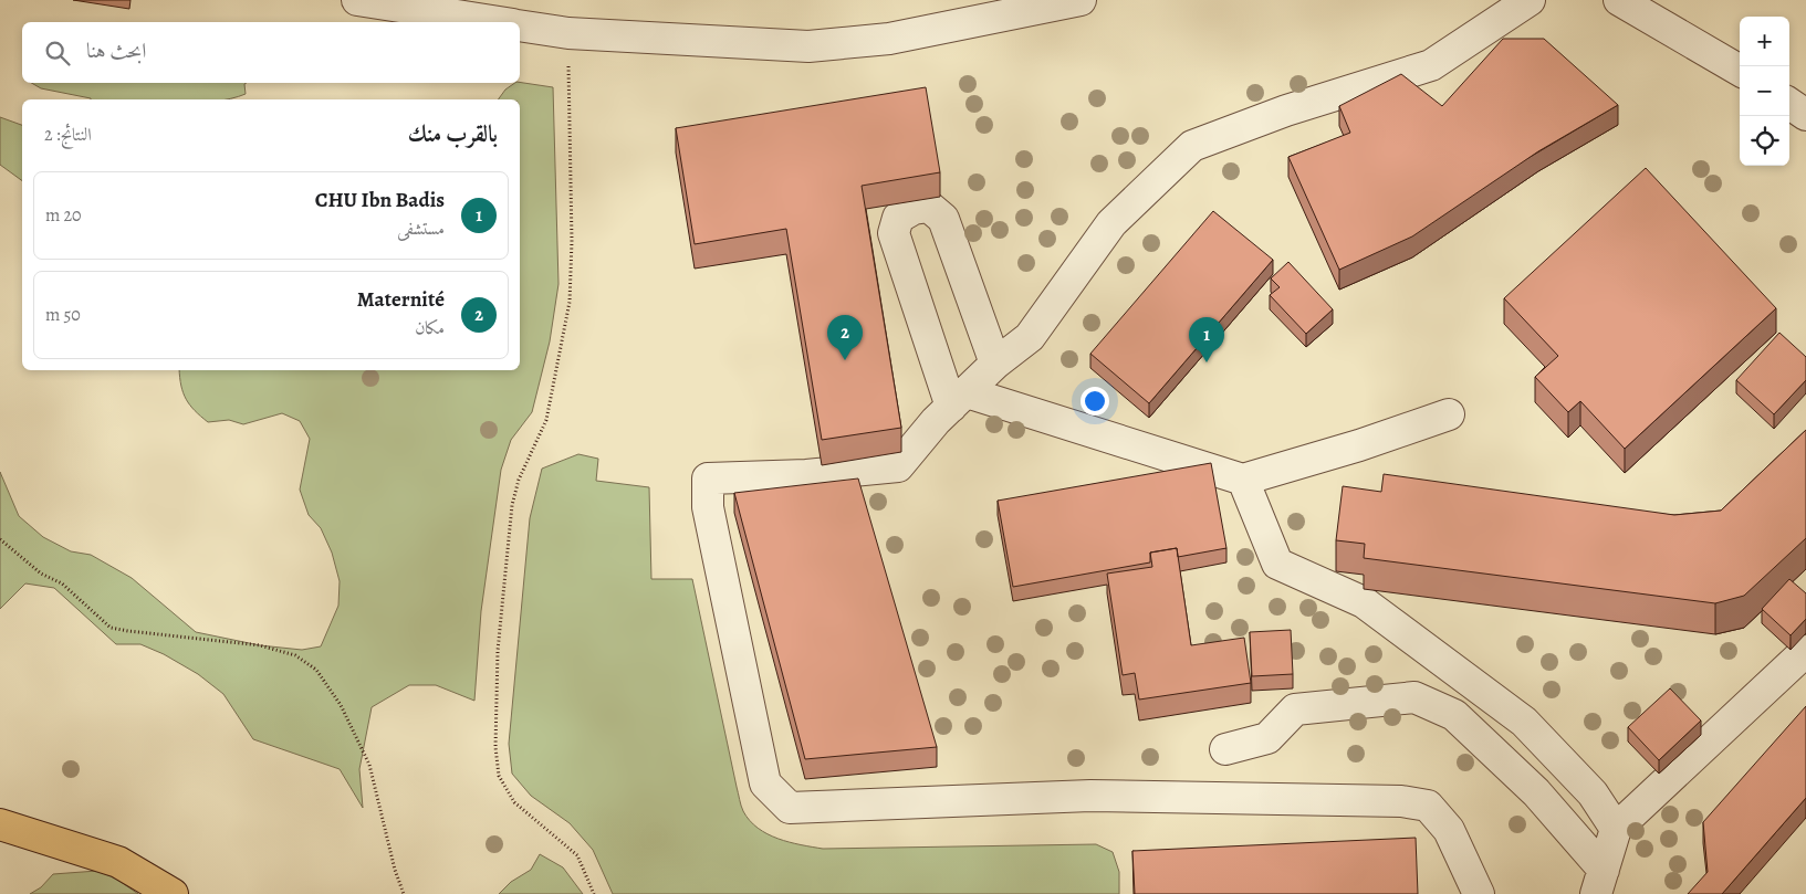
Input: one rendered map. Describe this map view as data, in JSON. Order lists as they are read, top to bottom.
{
  "page": {
    "map_buttons": ["+", "−"],
    "search": "ابحث هنا",
    "heading": ["بالقرب منك", "النتائج: 2"],
    "list": [
      {
        "mark": "1",
        "name": "CHU Ibn Badis",
        "note": "مستشفى",
        "value": "20 m"
      },
      {
        "mark": "2",
        "name": "Maternité",
        "note": "مكان",
        "value": "50 m"
      }
    ],
    "pins": ["2", "1"]
  }
}
